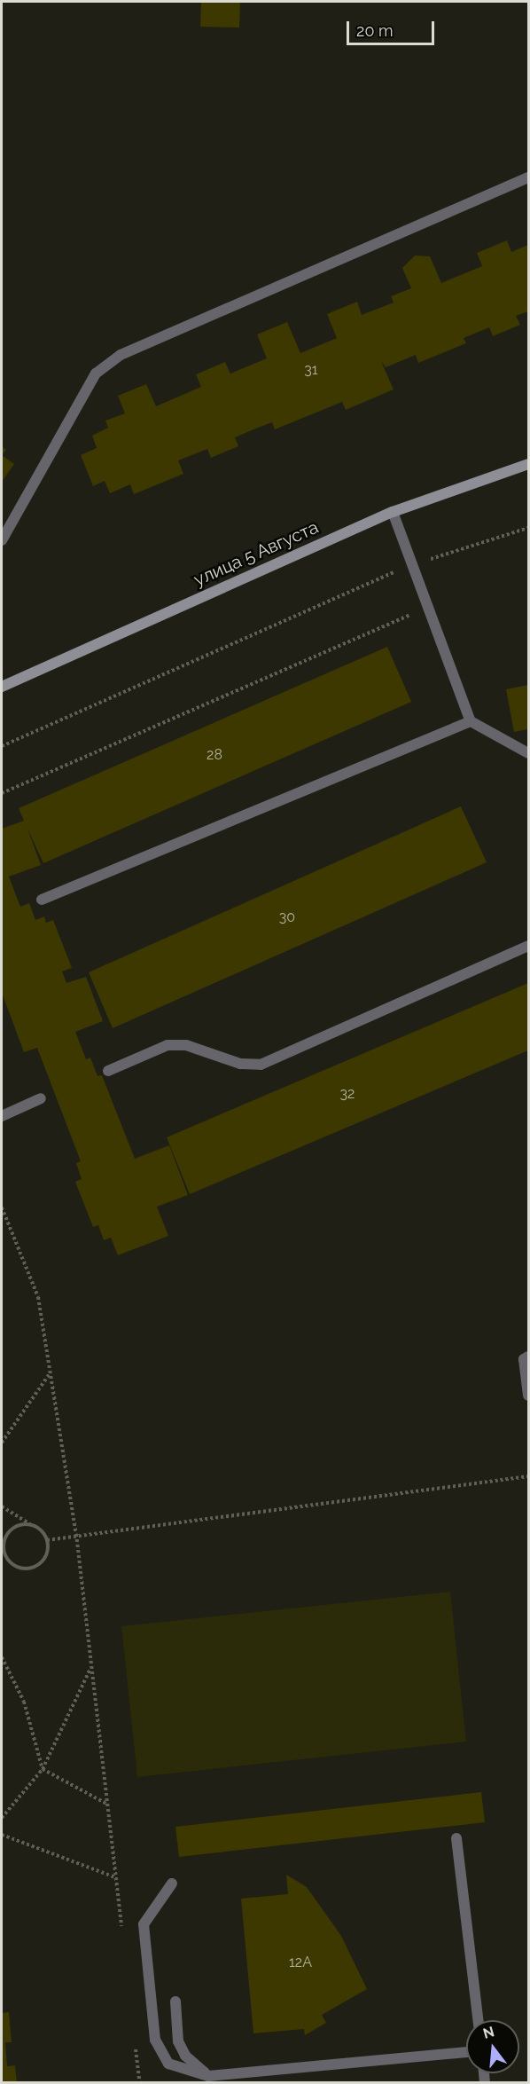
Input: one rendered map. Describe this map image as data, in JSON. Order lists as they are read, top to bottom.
{
  "streets": {
    "street": ["улица 5 Августа"]
  },
  "house_numbers": [
    "31",
    "28",
    "30",
    "32",
    "12А"
  ],
  "scale_bar": "20 m",
  "north": "top"
}
